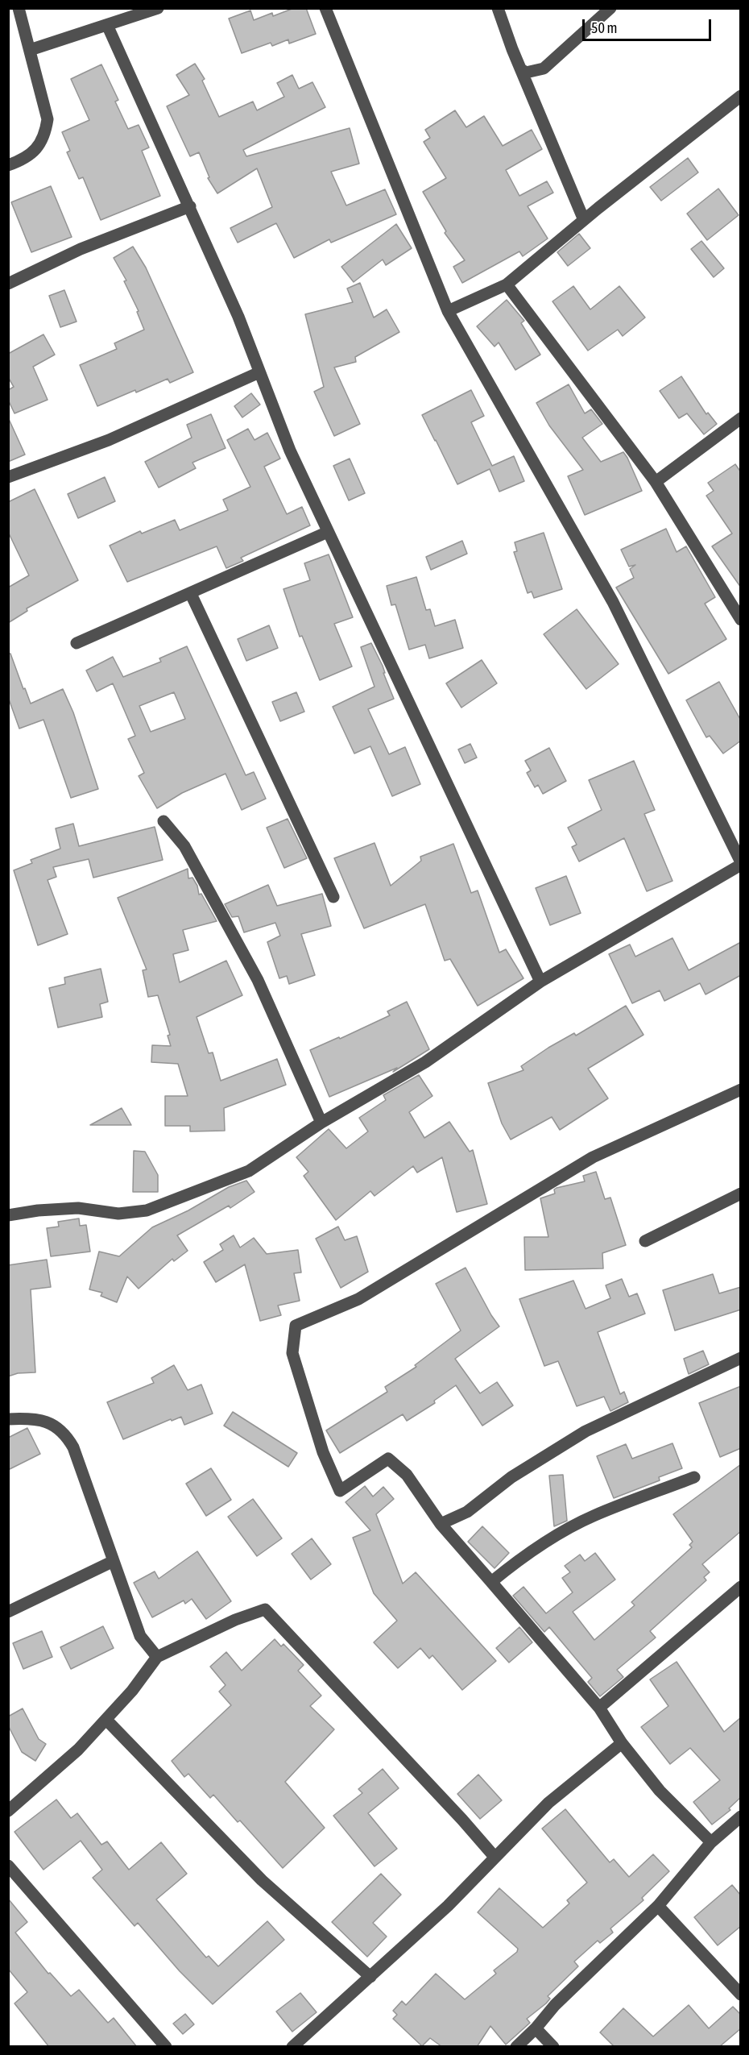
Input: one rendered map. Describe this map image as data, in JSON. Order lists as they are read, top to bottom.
{
  "scale_bar": "50 m"
}
